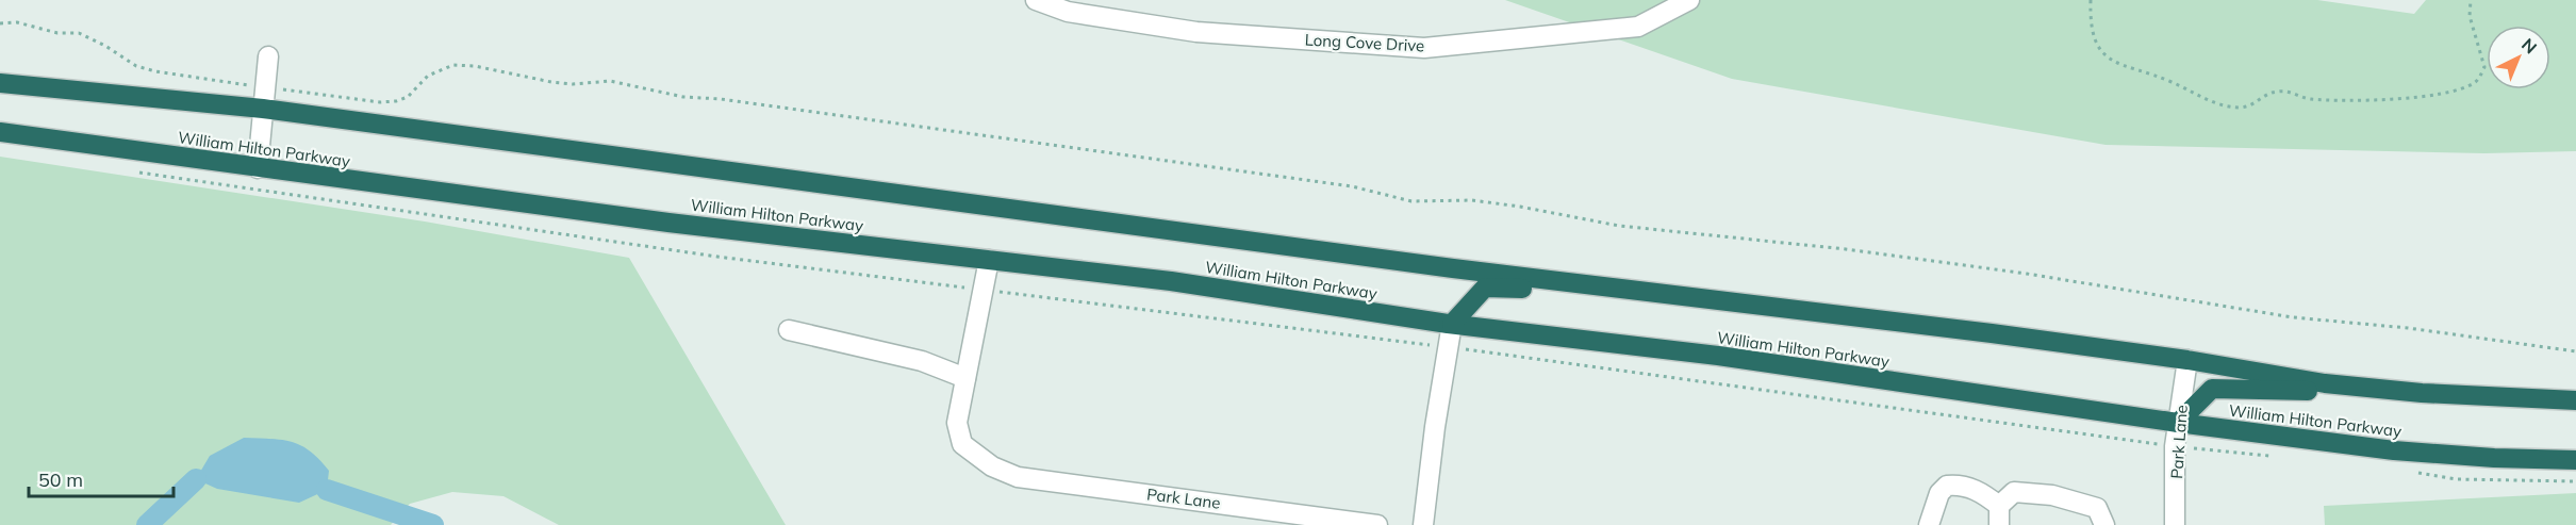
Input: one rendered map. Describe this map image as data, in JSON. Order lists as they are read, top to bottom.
{
  "streets": {
    "highway": ["William Hilton Parkway"],
    "street": ["Long Cove Drive", "Park Lane"]
  },
  "crossings": [
    ["William Hilton Parkway", "Park Lane"]
  ],
  "scale_bar": "50 m",
  "north": "top right"
}
